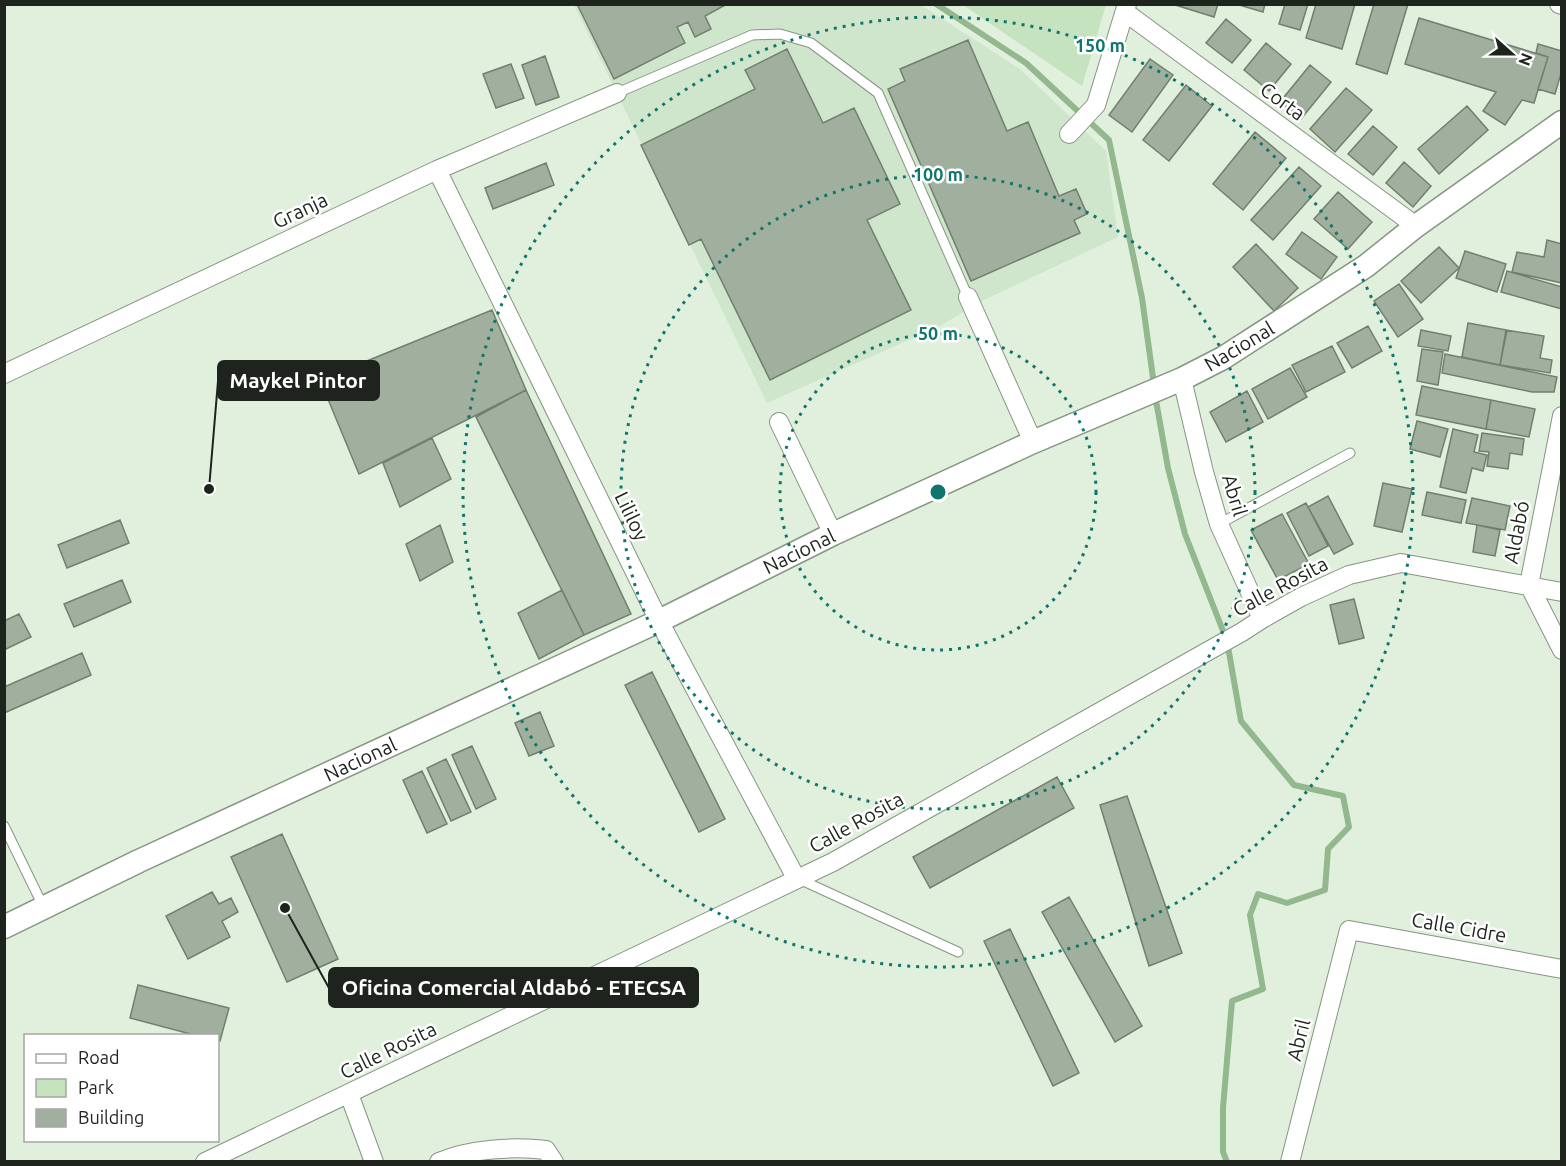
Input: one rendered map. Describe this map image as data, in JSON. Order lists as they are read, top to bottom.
{
  "streets": {
    "street": [
      "Corta",
      "Granja",
      "Nacional",
      "Abril",
      "Lililoy",
      "Aldabó",
      "Calle Rosita",
      "Calle Cidre"
    ]
  },
  "crossings": [
    ["Corta", "Nacional"],
    ["Granja", "Lililoy"],
    ["Nacional", "Abril"],
    ["Nacional", "Lililoy"],
    ["Abril", "Calle Rosita"],
    ["Abril", "Calle Cidre"],
    ["Lililoy", "Calle Rosita"],
    ["Aldabó", "Calle Rosita"]
  ],
  "places": ["Maykel Pintor", "Oficina Comercial Aldabó - ETECSA"],
  "legend": ["Road", "Park", "Building"],
  "north": "right",
  "rings": ["150 m", "100 m", "50 m"]
}
